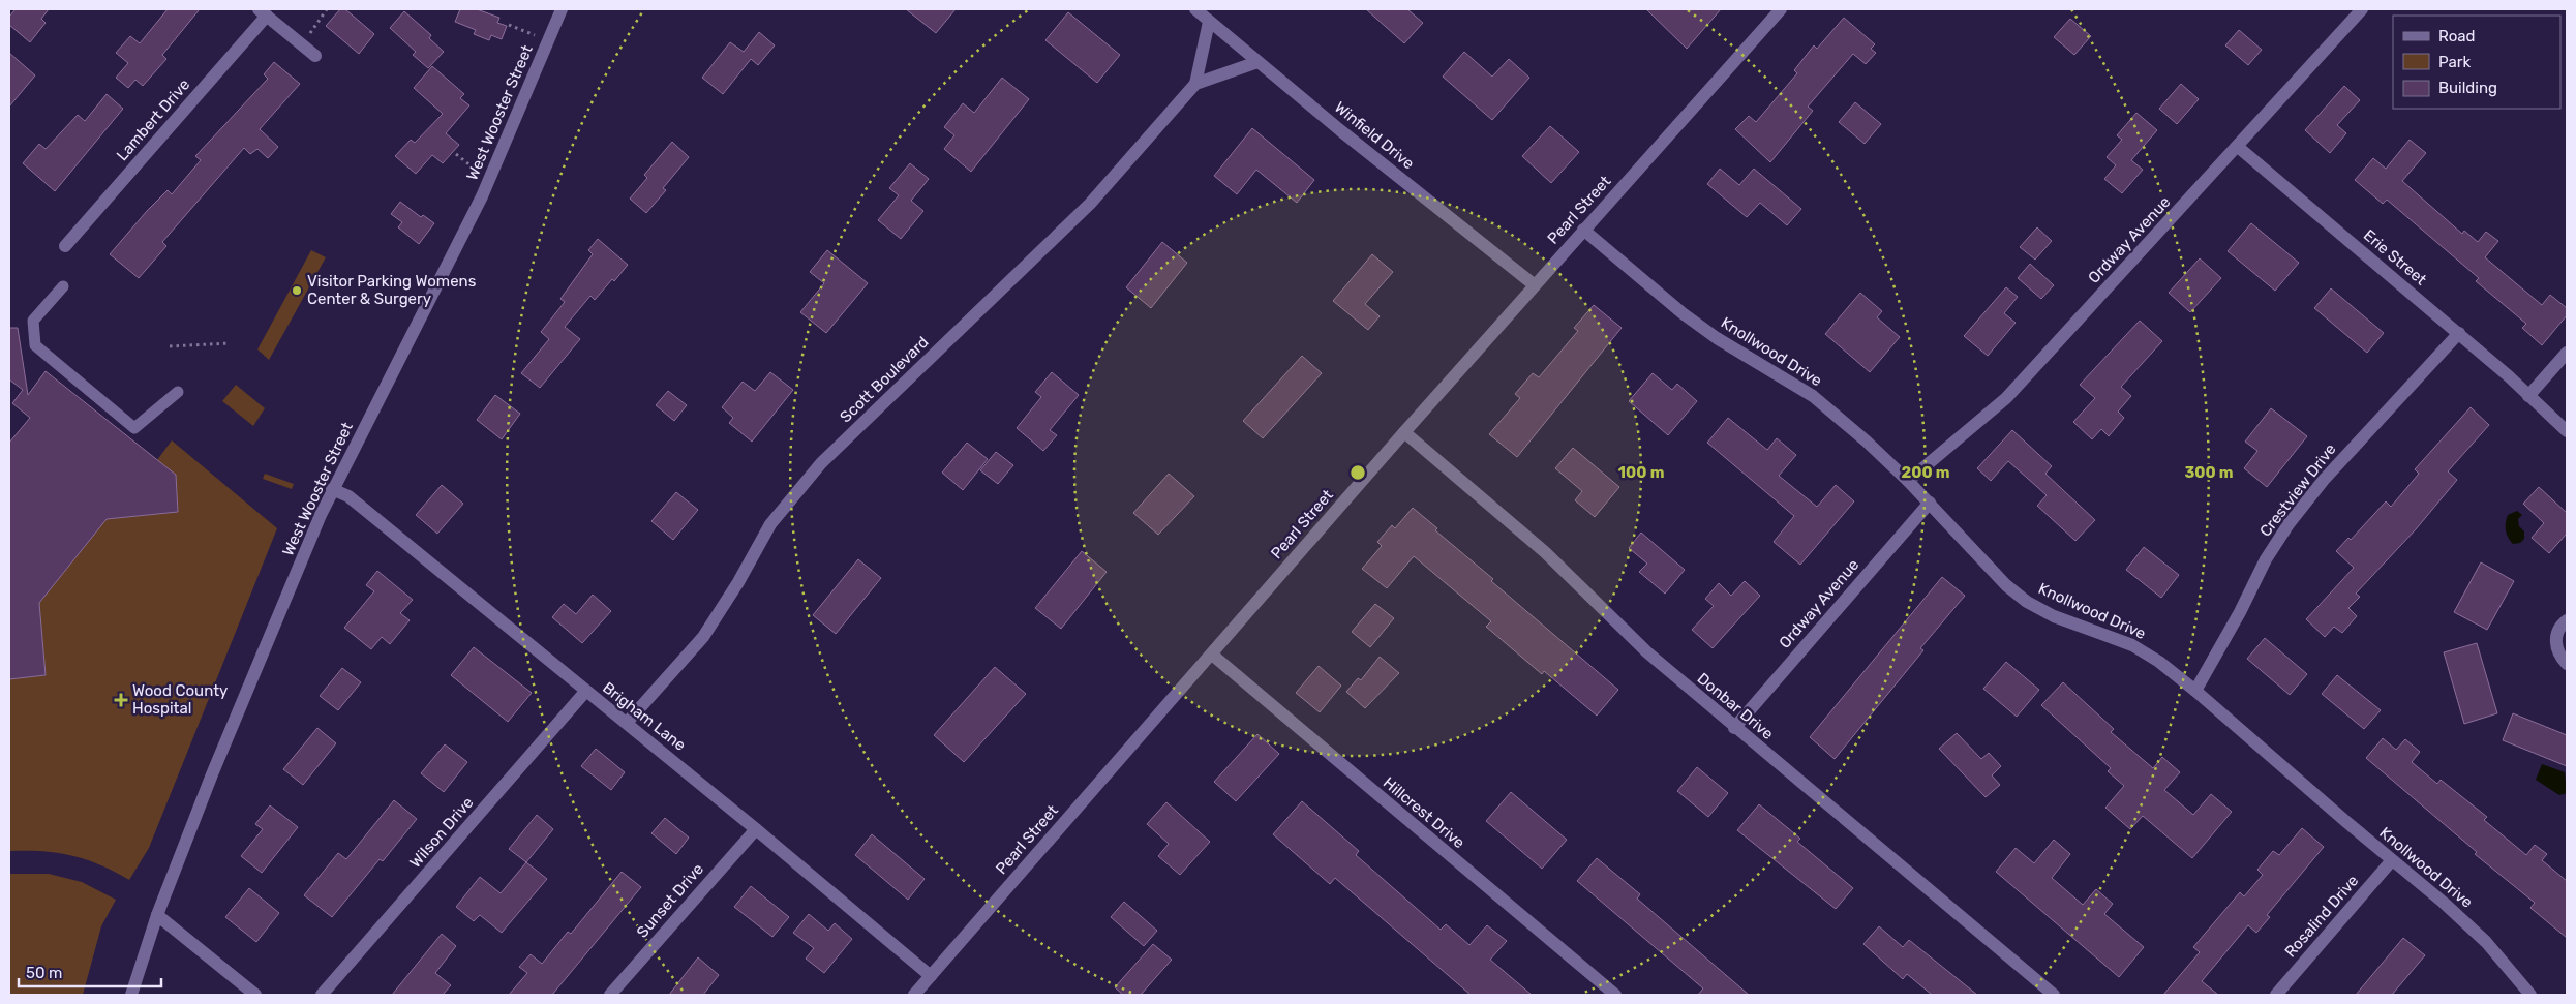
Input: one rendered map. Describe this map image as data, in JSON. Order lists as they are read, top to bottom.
{
  "streets": {
    "street": [
      "West Wooster Street",
      "Lambert Drive",
      "Winfield Drive",
      "Pearl Street",
      "Ordway Avenue",
      "Erie Street",
      "Knollwood Drive",
      "Scott Boulevard",
      "Crestview Drive",
      "Donbar Drive",
      "Brigham Lane",
      "Hillcrest Drive",
      "Wilson Drive",
      "Sunset Drive",
      "Rosalind Drive"
    ]
  },
  "crossings": [
    ["West Wooster Street", "Brigham Lane"],
    ["Winfield Drive", "Pearl Street"],
    ["Winfield Drive", "Scott Boulevard"],
    ["Pearl Street", "Knollwood Drive"],
    ["Pearl Street", "Donbar Drive"],
    ["Pearl Street", "Brigham Lane"],
    ["Pearl Street", "Hillcrest Drive"],
    ["Ordway Avenue", "Erie Street"],
    ["Ordway Avenue", "Knollwood Drive"],
    ["Ordway Avenue", "Donbar Drive"],
    ["Erie Street", "Crestview Drive"],
    ["Knollwood Drive", "Crestview Drive"],
    ["Knollwood Drive", "Rosalind Drive"],
    ["Scott Boulevard", "Brigham Lane"],
    ["Brigham Lane", "Wilson Drive"],
    ["Brigham Lane", "Sunset Drive"]
  ],
  "places": {
    "other": ["Visitor Parking Womens Center & Surgery"],
    "health": ["Wood County Hospital"]
  },
  "legend": ["Road", "Park", "Building"],
  "scale_bar": "50 m",
  "rings": ["100 m", "200 m", "300 m"]
}
